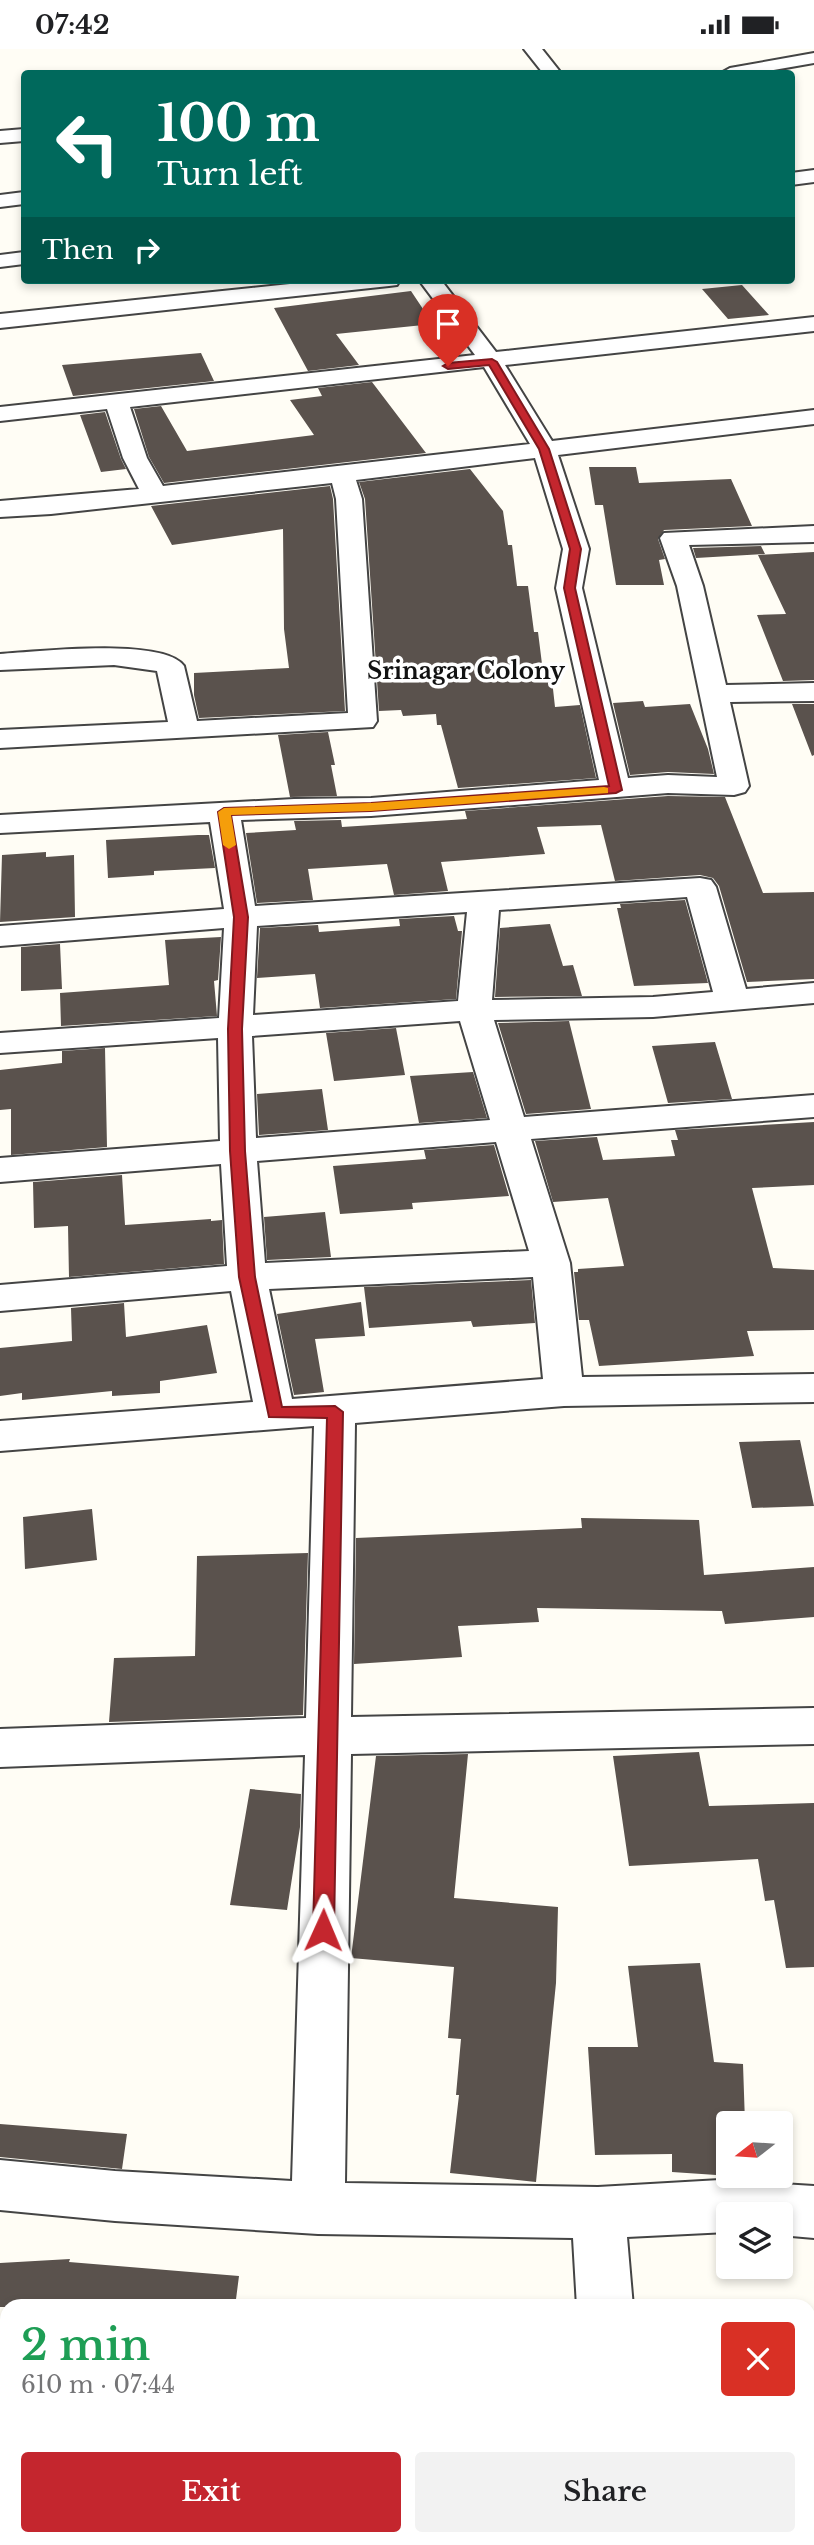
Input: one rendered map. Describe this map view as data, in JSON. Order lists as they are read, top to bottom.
{
  "districts": ["Srinagar Colony"],
  "north": "left",
  "page": {
    "status": "07:42",
    "turn": ["100 m", "Turn left"],
    "then": "Then",
    "heading": ["2 min", "610 m · 07:44"],
    "buttons": ["Exit", "Share"]
  }
}
